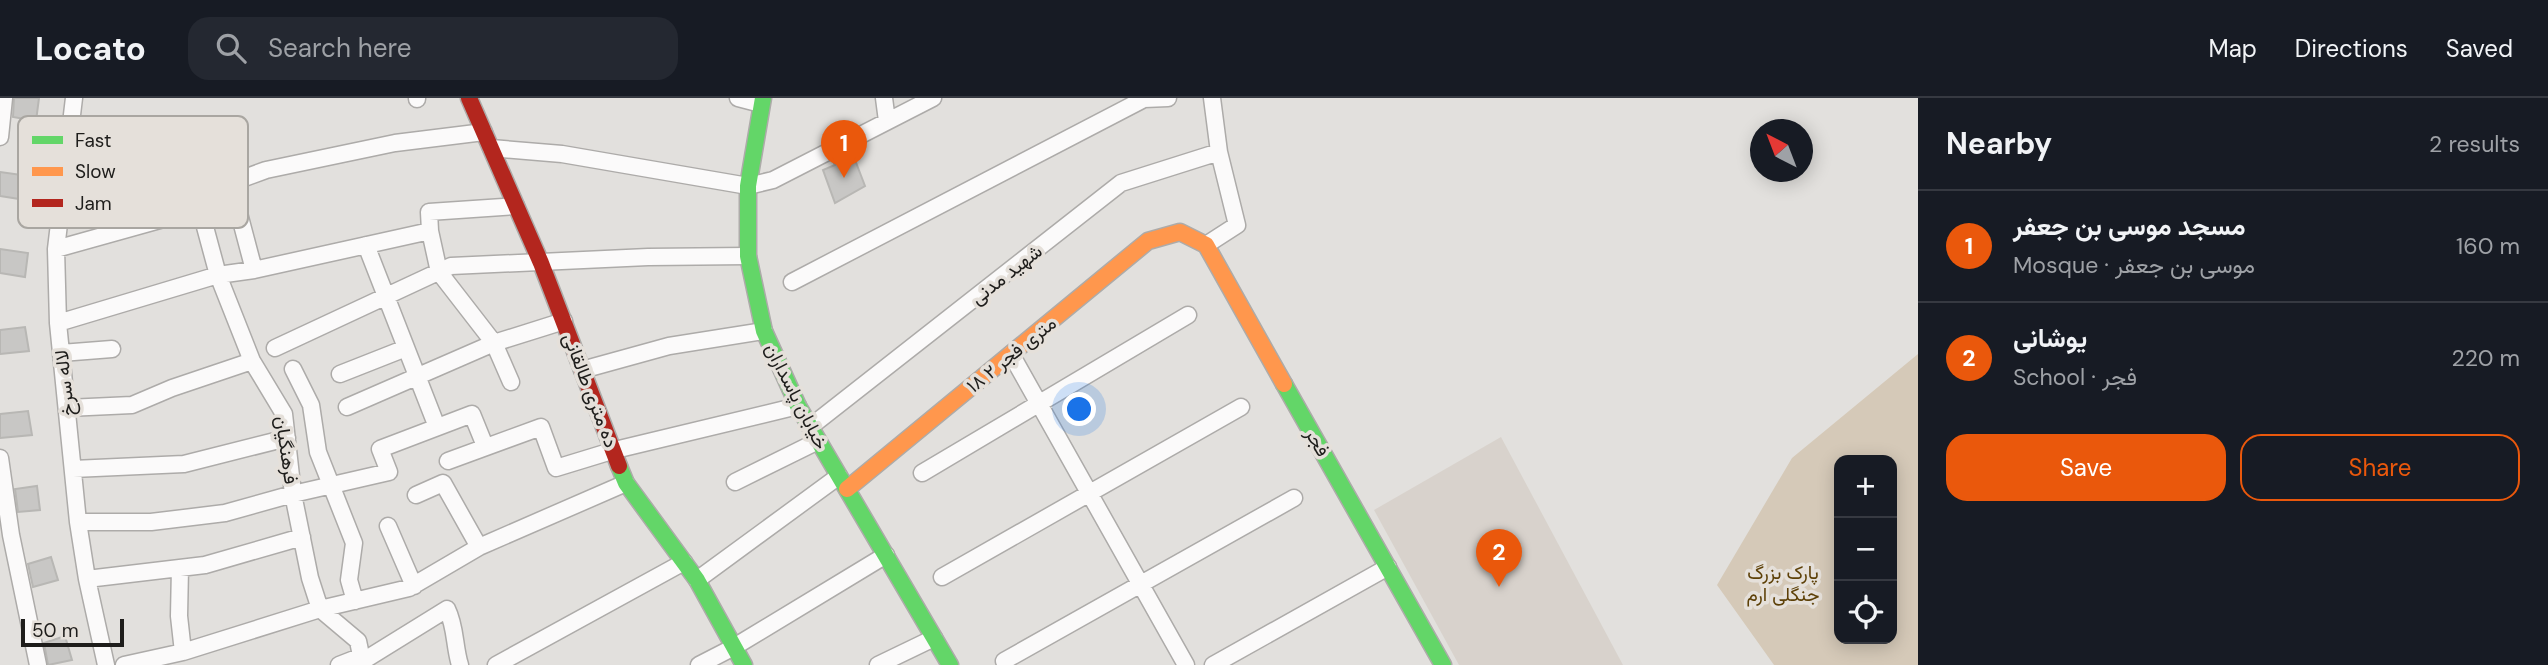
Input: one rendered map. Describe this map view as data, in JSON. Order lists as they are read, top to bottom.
{
  "streets": {
    "street": [
      "شهید مدنی",
      "۱۸ متری فجر ۲",
      "لاله سرخ",
      "ده متری طالقانی",
      "خیابان پاسداران",
      "فجر",
      "فرهنگیان"
    ]
  },
  "crossings": [
    ["شهید مدنی", "خیابان پاسداران"],
    ["۱۸ متری فجر ۲", "خیابان پاسداران"],
    ["۱۸ متری فجر ۲", "فجر"]
  ],
  "parks": ["پارک بزرگ جنگلی ارم"],
  "legend": ["Fast", "Slow", "Jam"],
  "scale_bar": "50 m",
  "north": "top left",
  "page": {
    "header": "Locato",
    "search": "Search here",
    "nav": ["Map", "Directions", "Saved"],
    "heading": ["Nearby", "2 results"],
    "pins": ["1", "2"],
    "list": [
      {
        "mark": "1",
        "name": "مسجد موسی بن جعفر",
        "note": "Mosque · موسی بن جعفر",
        "value": "160 m"
      },
      {
        "mark": "2",
        "name": "یوشانی",
        "note": "School · فجر",
        "value": "220 m"
      }
    ],
    "buttons": ["Save", "Share"],
    "map_buttons": ["+", "−"],
    "scale": "50 m"
  }
}
